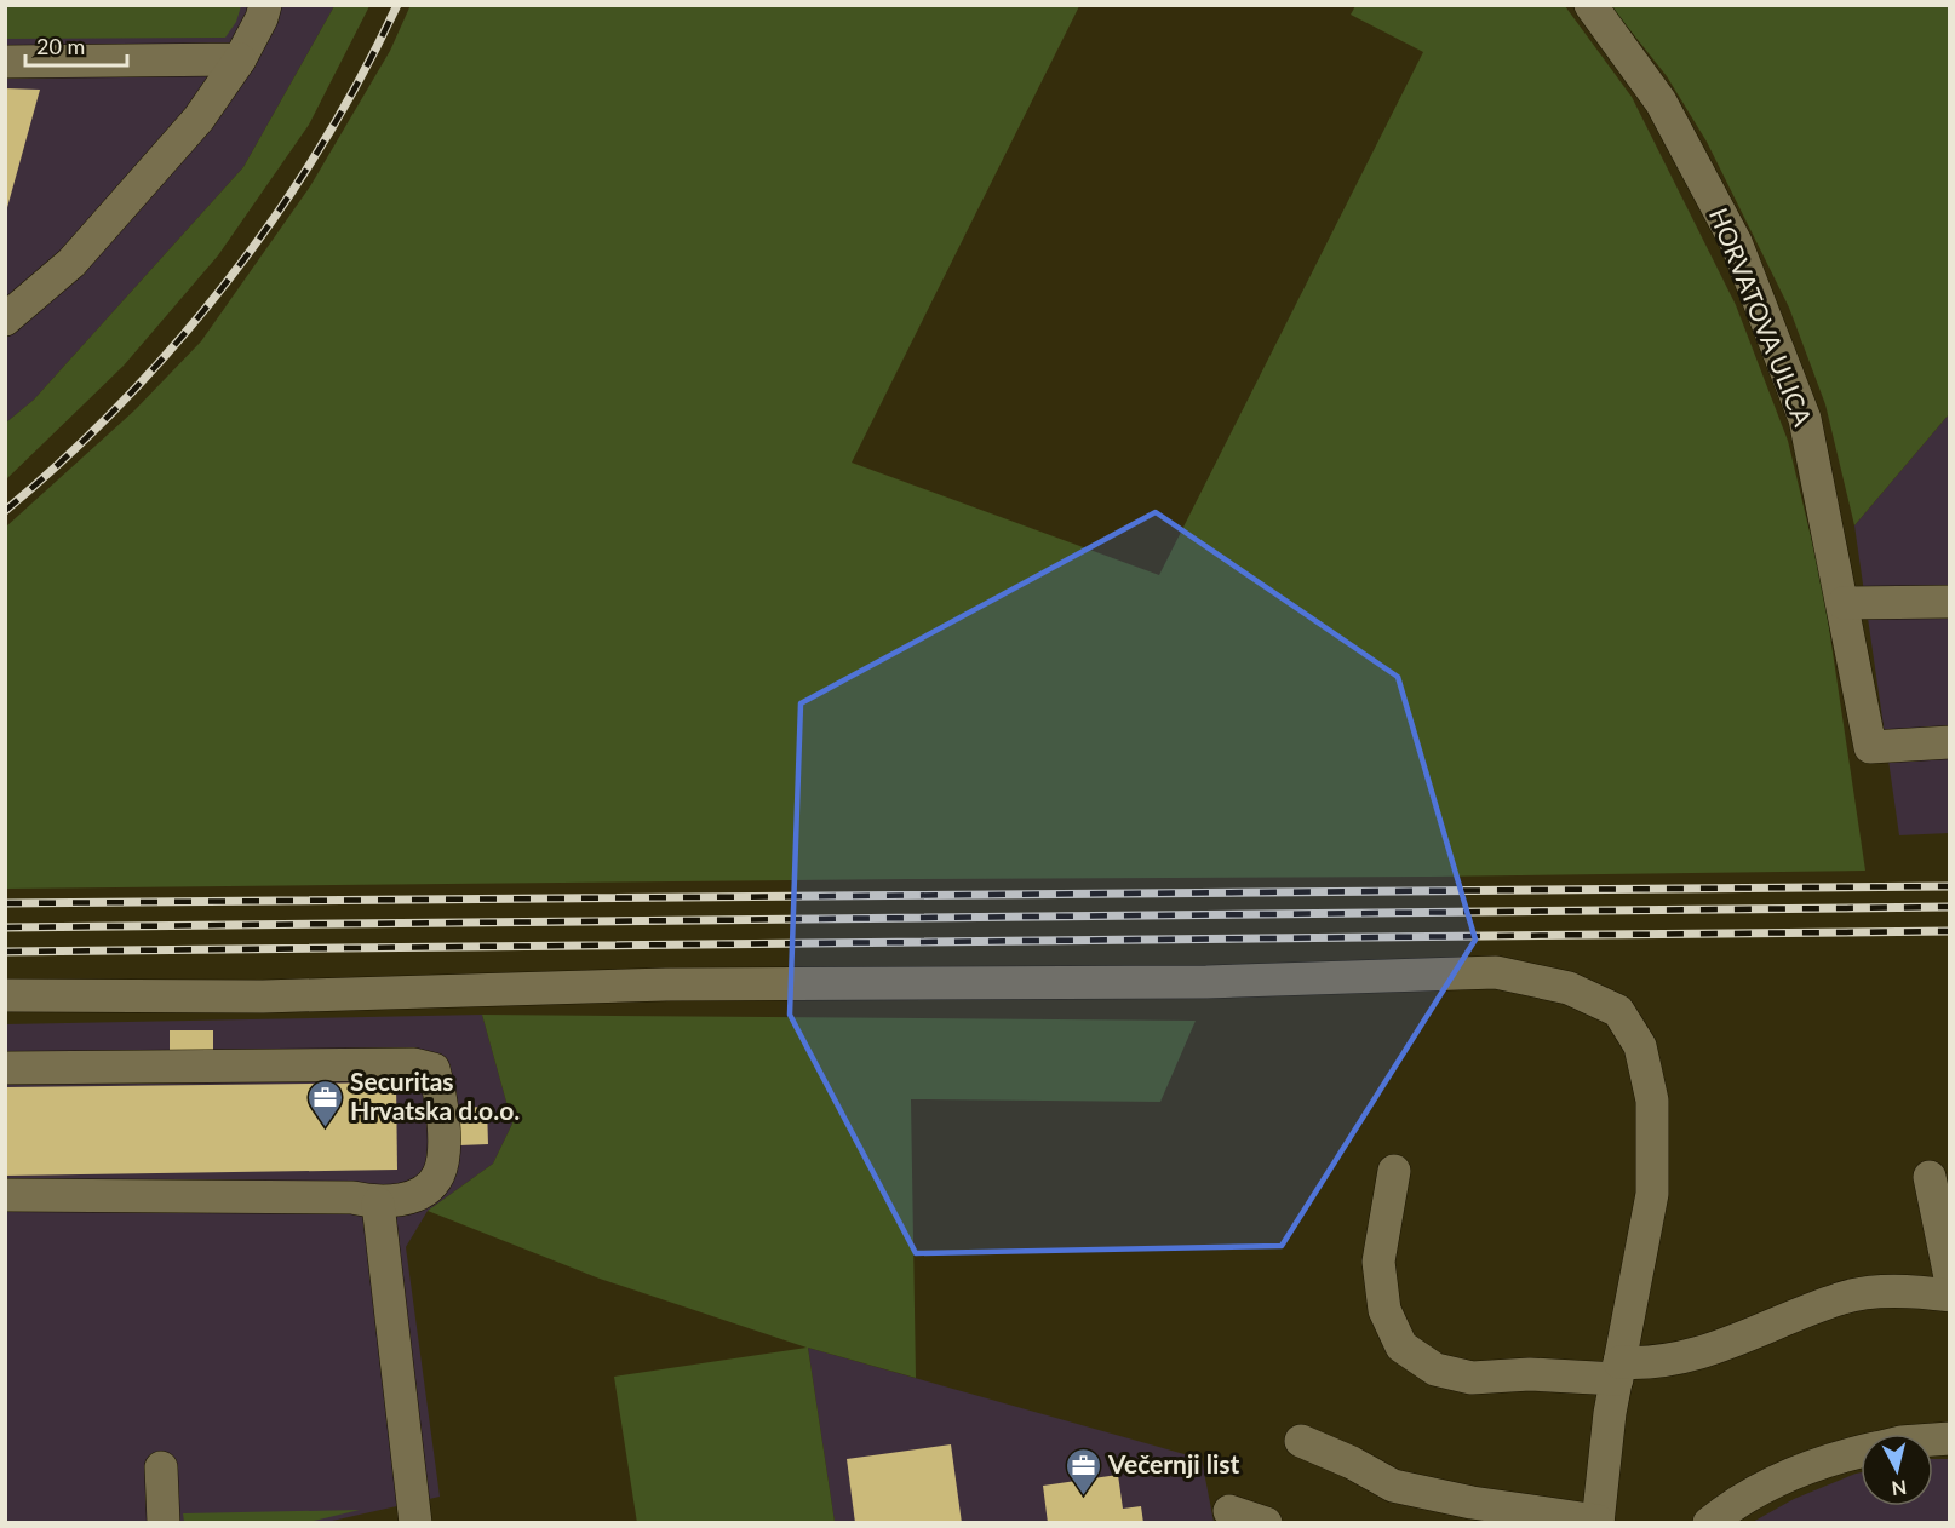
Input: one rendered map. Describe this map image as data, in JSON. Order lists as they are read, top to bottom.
{
  "streets": {
    "street": ["HORVATOVA ULICA"]
  },
  "places": {
    "office": ["Securitas Hrvatska d.o.o.", "Večernji list"]
  },
  "scale_bar": "20 m",
  "north": "bottom"
}
